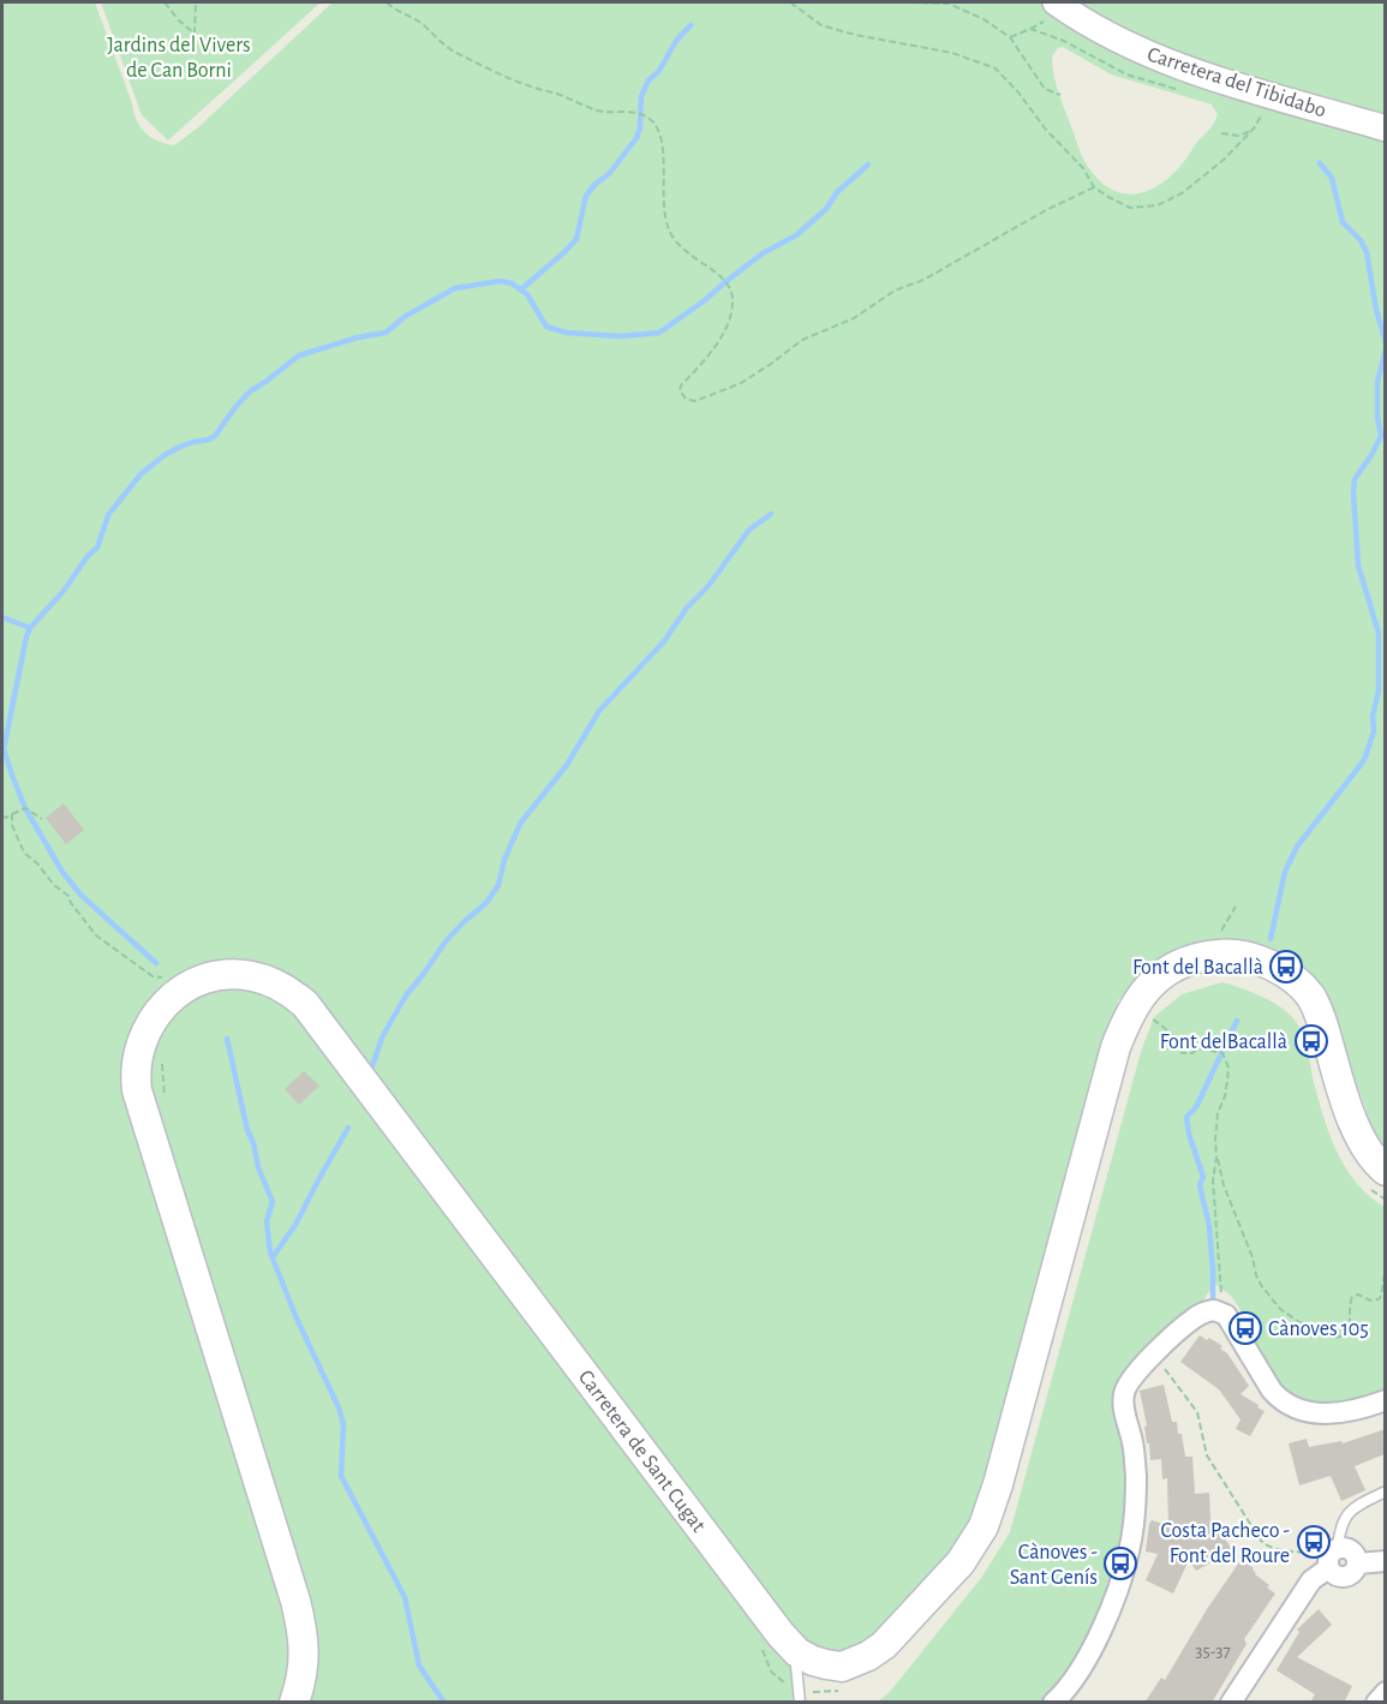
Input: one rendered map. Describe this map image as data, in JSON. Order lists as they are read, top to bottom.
{
  "streets": {
    "main road": ["Carretera de Sant Cugat"],
    "street": ["Carretera del Tibidabo"]
  },
  "parks": ["Jardins del Vivers de Can Borni"],
  "places": {
    "bus stop": [
      "Font del Bacallà",
      "Font delBacallà",
      "Cànoves 105",
      "Costa Pacheco - Font del Roure",
      "Cànoves - Sant Genís"
    ]
  },
  "house_numbers": ["35-37"]
}
